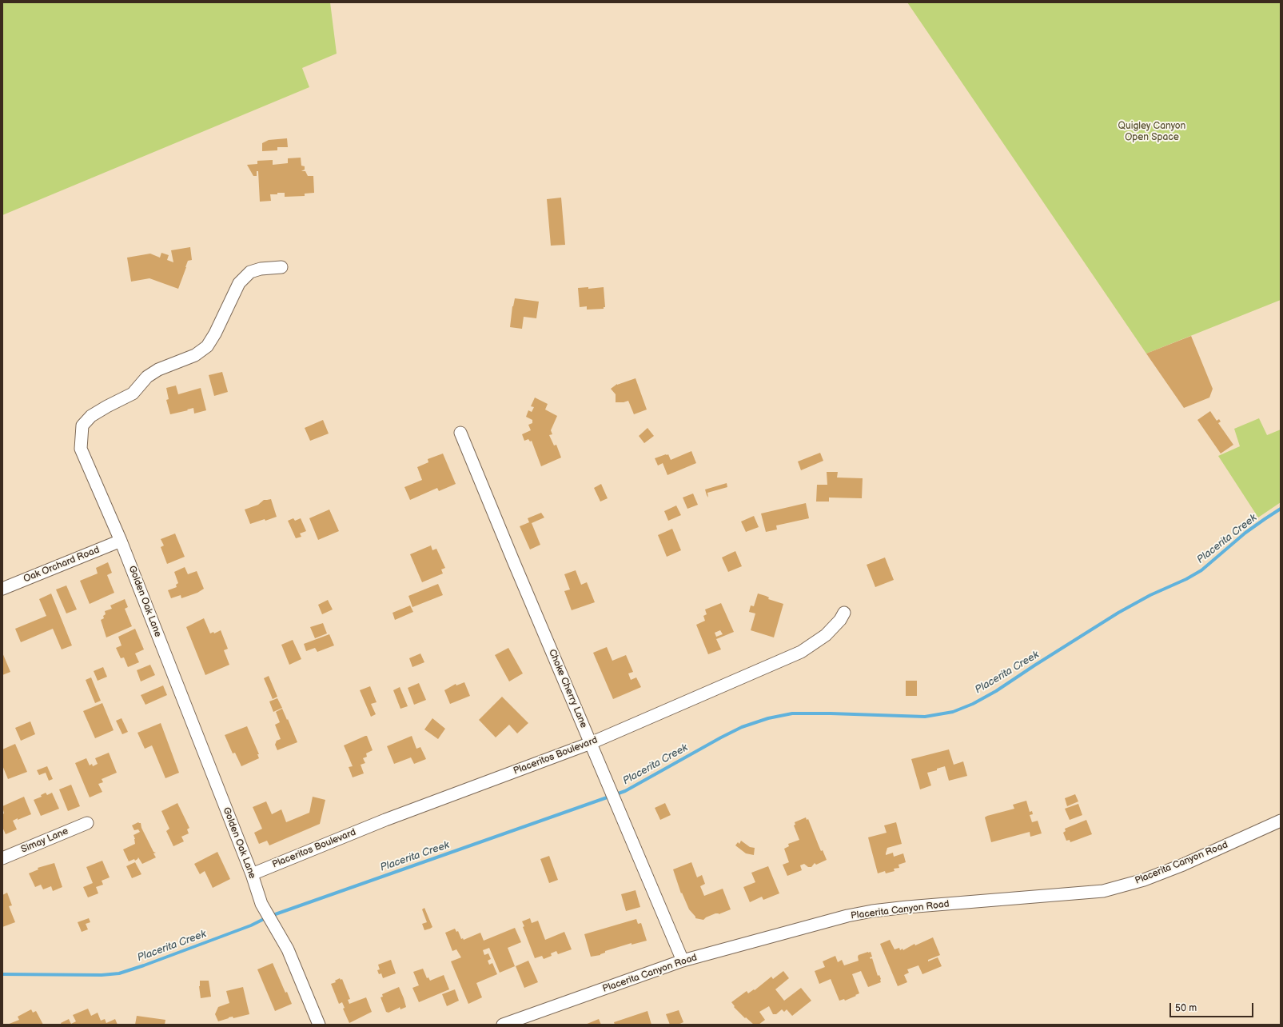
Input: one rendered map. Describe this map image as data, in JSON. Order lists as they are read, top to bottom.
{
  "streets": {
    "street": [
      "Oak Orchard Road",
      "Golden Oak Lane",
      "Choke Cherry Lane",
      "Placeritos Boulevard",
      "Simay Lane",
      "Placerita Canyon Road"
    ]
  },
  "crossings": [
    ["Oak Orchard Road", "Golden Oak Lane"],
    ["Golden Oak Lane", "Placeritos Boulevard"],
    ["Choke Cherry Lane", "Placeritos Boulevard"],
    ["Choke Cherry Lane", "Placerita Canyon Road"]
  ],
  "water": ["Placerita Creek"],
  "parks": ["Quigley Canyon Open Space"],
  "scale_bar": "50 m"
}
